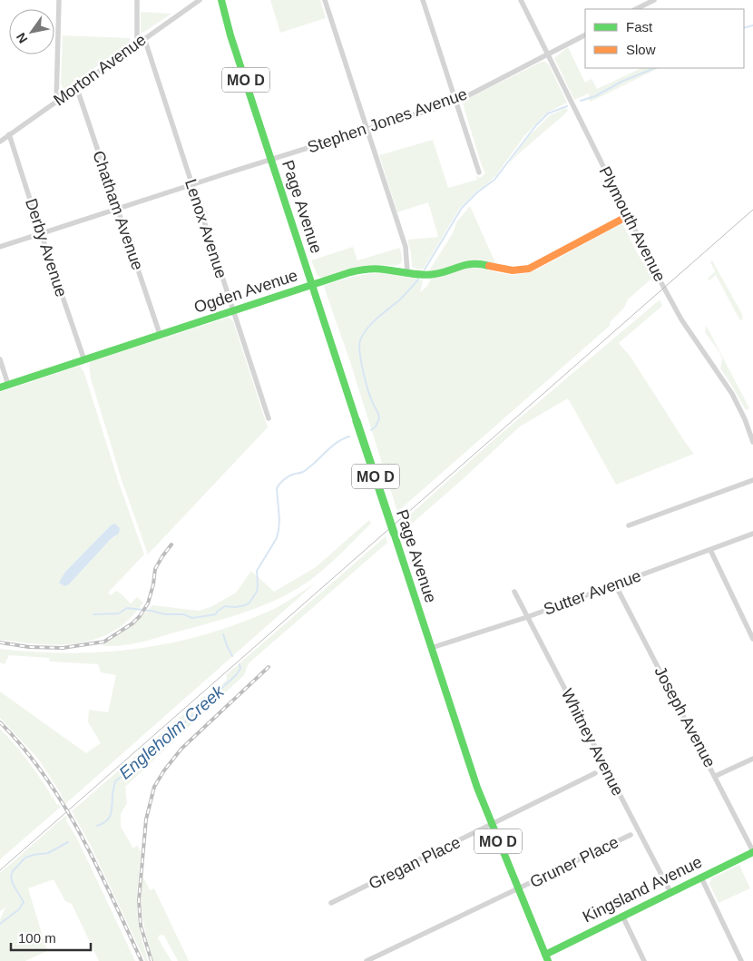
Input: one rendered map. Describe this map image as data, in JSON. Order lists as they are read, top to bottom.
{
  "streets": {
    "main road": [
      "MO D",
      "Page Avenue",
      "Ogden Avenue",
      "Kingsland Avenue"
    ],
    "street": [
      "Morton Avenue",
      "Stephen Jones Avenue",
      "Chatham Avenue",
      "Plymouth Avenue",
      "Lenox Avenue",
      "Derby Avenue",
      "Sutter Avenue",
      "Joseph Avenue",
      "Whitney Avenue",
      "Gruner Place",
      "Gregan Place"
    ]
  },
  "crossings": [
    ["Morton Avenue", "Chatham Avenue"],
    ["Morton Avenue", "Lenox Avenue"],
    ["Morton Avenue", "Derby Avenue"],
    ["Stephen Jones Avenue", "Page Avenue"],
    ["Stephen Jones Avenue", "Chatham Avenue"],
    ["Stephen Jones Avenue", "Plymouth Avenue"],
    ["Stephen Jones Avenue", "Lenox Avenue"],
    ["Stephen Jones Avenue", "Derby Avenue"],
    ["Page Avenue", "Ogden Avenue"],
    ["Page Avenue", "Sutter Avenue"],
    ["Page Avenue", "Gruner Place"],
    ["Page Avenue", "Gregan Place"],
    ["Page Avenue", "Kingsland Avenue"],
    ["Chatham Avenue", "Ogden Avenue"],
    ["Plymouth Avenue", "Ogden Avenue"],
    ["Lenox Avenue", "Ogden Avenue"],
    ["Derby Avenue", "Ogden Avenue"],
    ["Sutter Avenue", "Joseph Avenue"],
    ["Sutter Avenue", "Whitney Avenue"],
    ["Joseph Avenue", "Kingsland Avenue"],
    ["Whitney Avenue", "Kingsland Avenue"]
  ],
  "water": ["Engleholm Creek"],
  "legend": ["Fast", "Slow"],
  "scale_bar": "100 m",
  "north": "bottom left"
}
